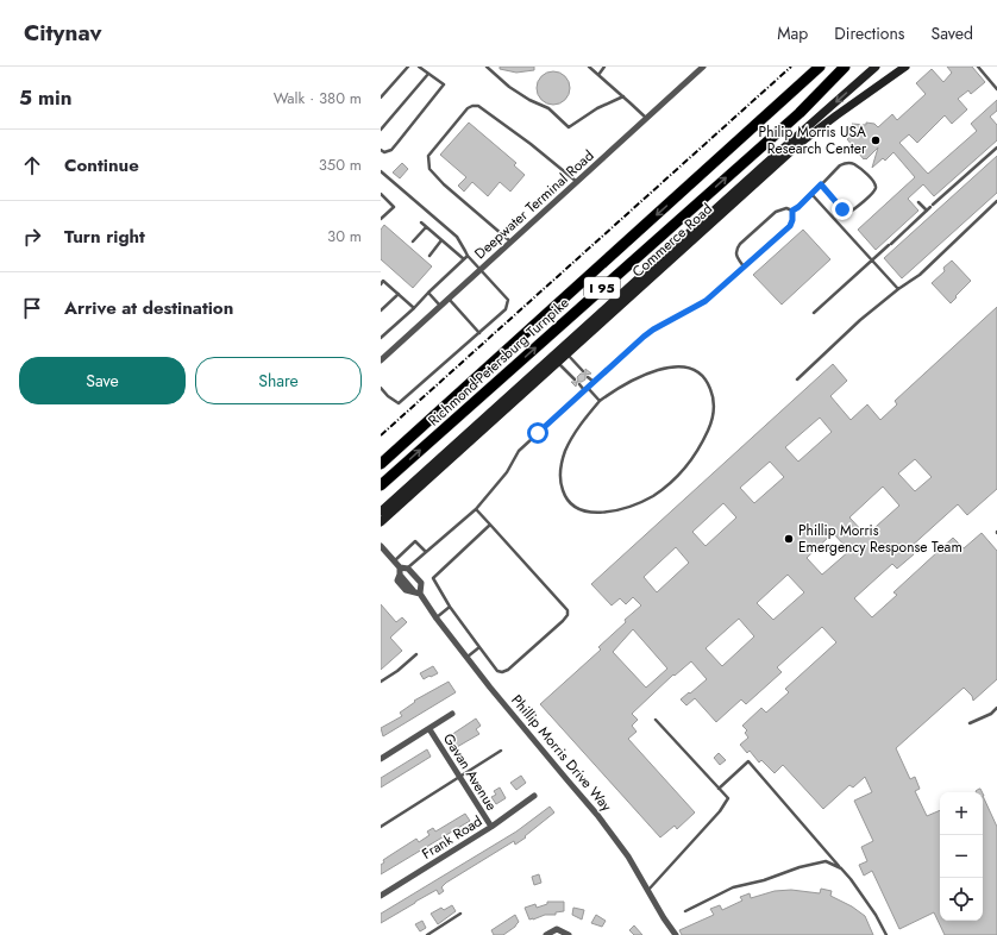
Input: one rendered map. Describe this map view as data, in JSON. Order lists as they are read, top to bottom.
{
  "streets": {
    "highway": ["I 95", "Richmond-Petersburg Turnpike"],
    "main road": ["Commerce Road"],
    "street": [
      "Deepwater Terminal Road",
      "Phillip Morris Drive Way",
      "Gavan Avenue",
      "Frank Road"
    ]
  },
  "crossings": [
    ["Gavan Avenue", "Frank Road"]
  ],
  "places": ["Philip Morris USA Research Center", "Phillip Morris Emergency Response Team"],
  "page": {
    "header": "Citynav",
    "nav": ["Map", "Directions", "Saved"],
    "heading": ["5 min", "Walk · 380 m"],
    "list": [
      ["Continue", "350 m"],
      ["Turn right", "30 m"],
      "Arrive at destination"
    ],
    "buttons": ["Save", "Share"],
    "map_buttons": ["+", "−"]
  }
}
